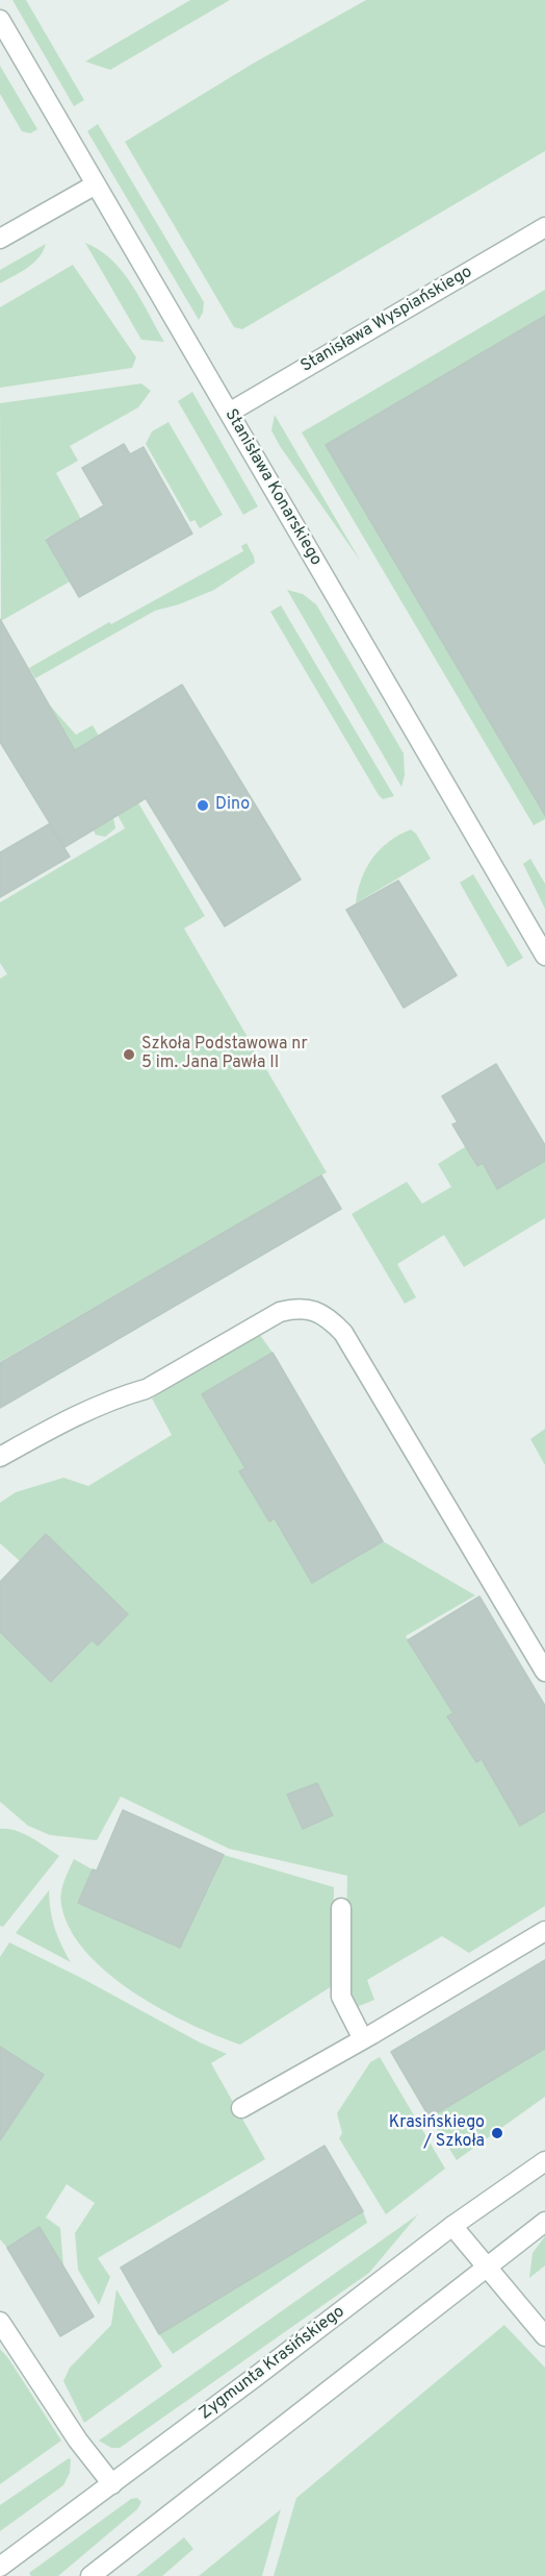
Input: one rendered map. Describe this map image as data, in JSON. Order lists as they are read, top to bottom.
{
  "streets": {
    "street": ["Stanisława Wyspiańskiego", "Stanisława Konarskiego", "Zygmunta Krasińskiego"]
  },
  "crossings": [
    ["Stanisława Wyspiańskiego", "Stanisława Konarskiego"]
  ],
  "places": ["Dino", "Szkoła Podstawowa nr 5 im. Jana Pawła II", "Krasińskiego / Szkoła"]
}
